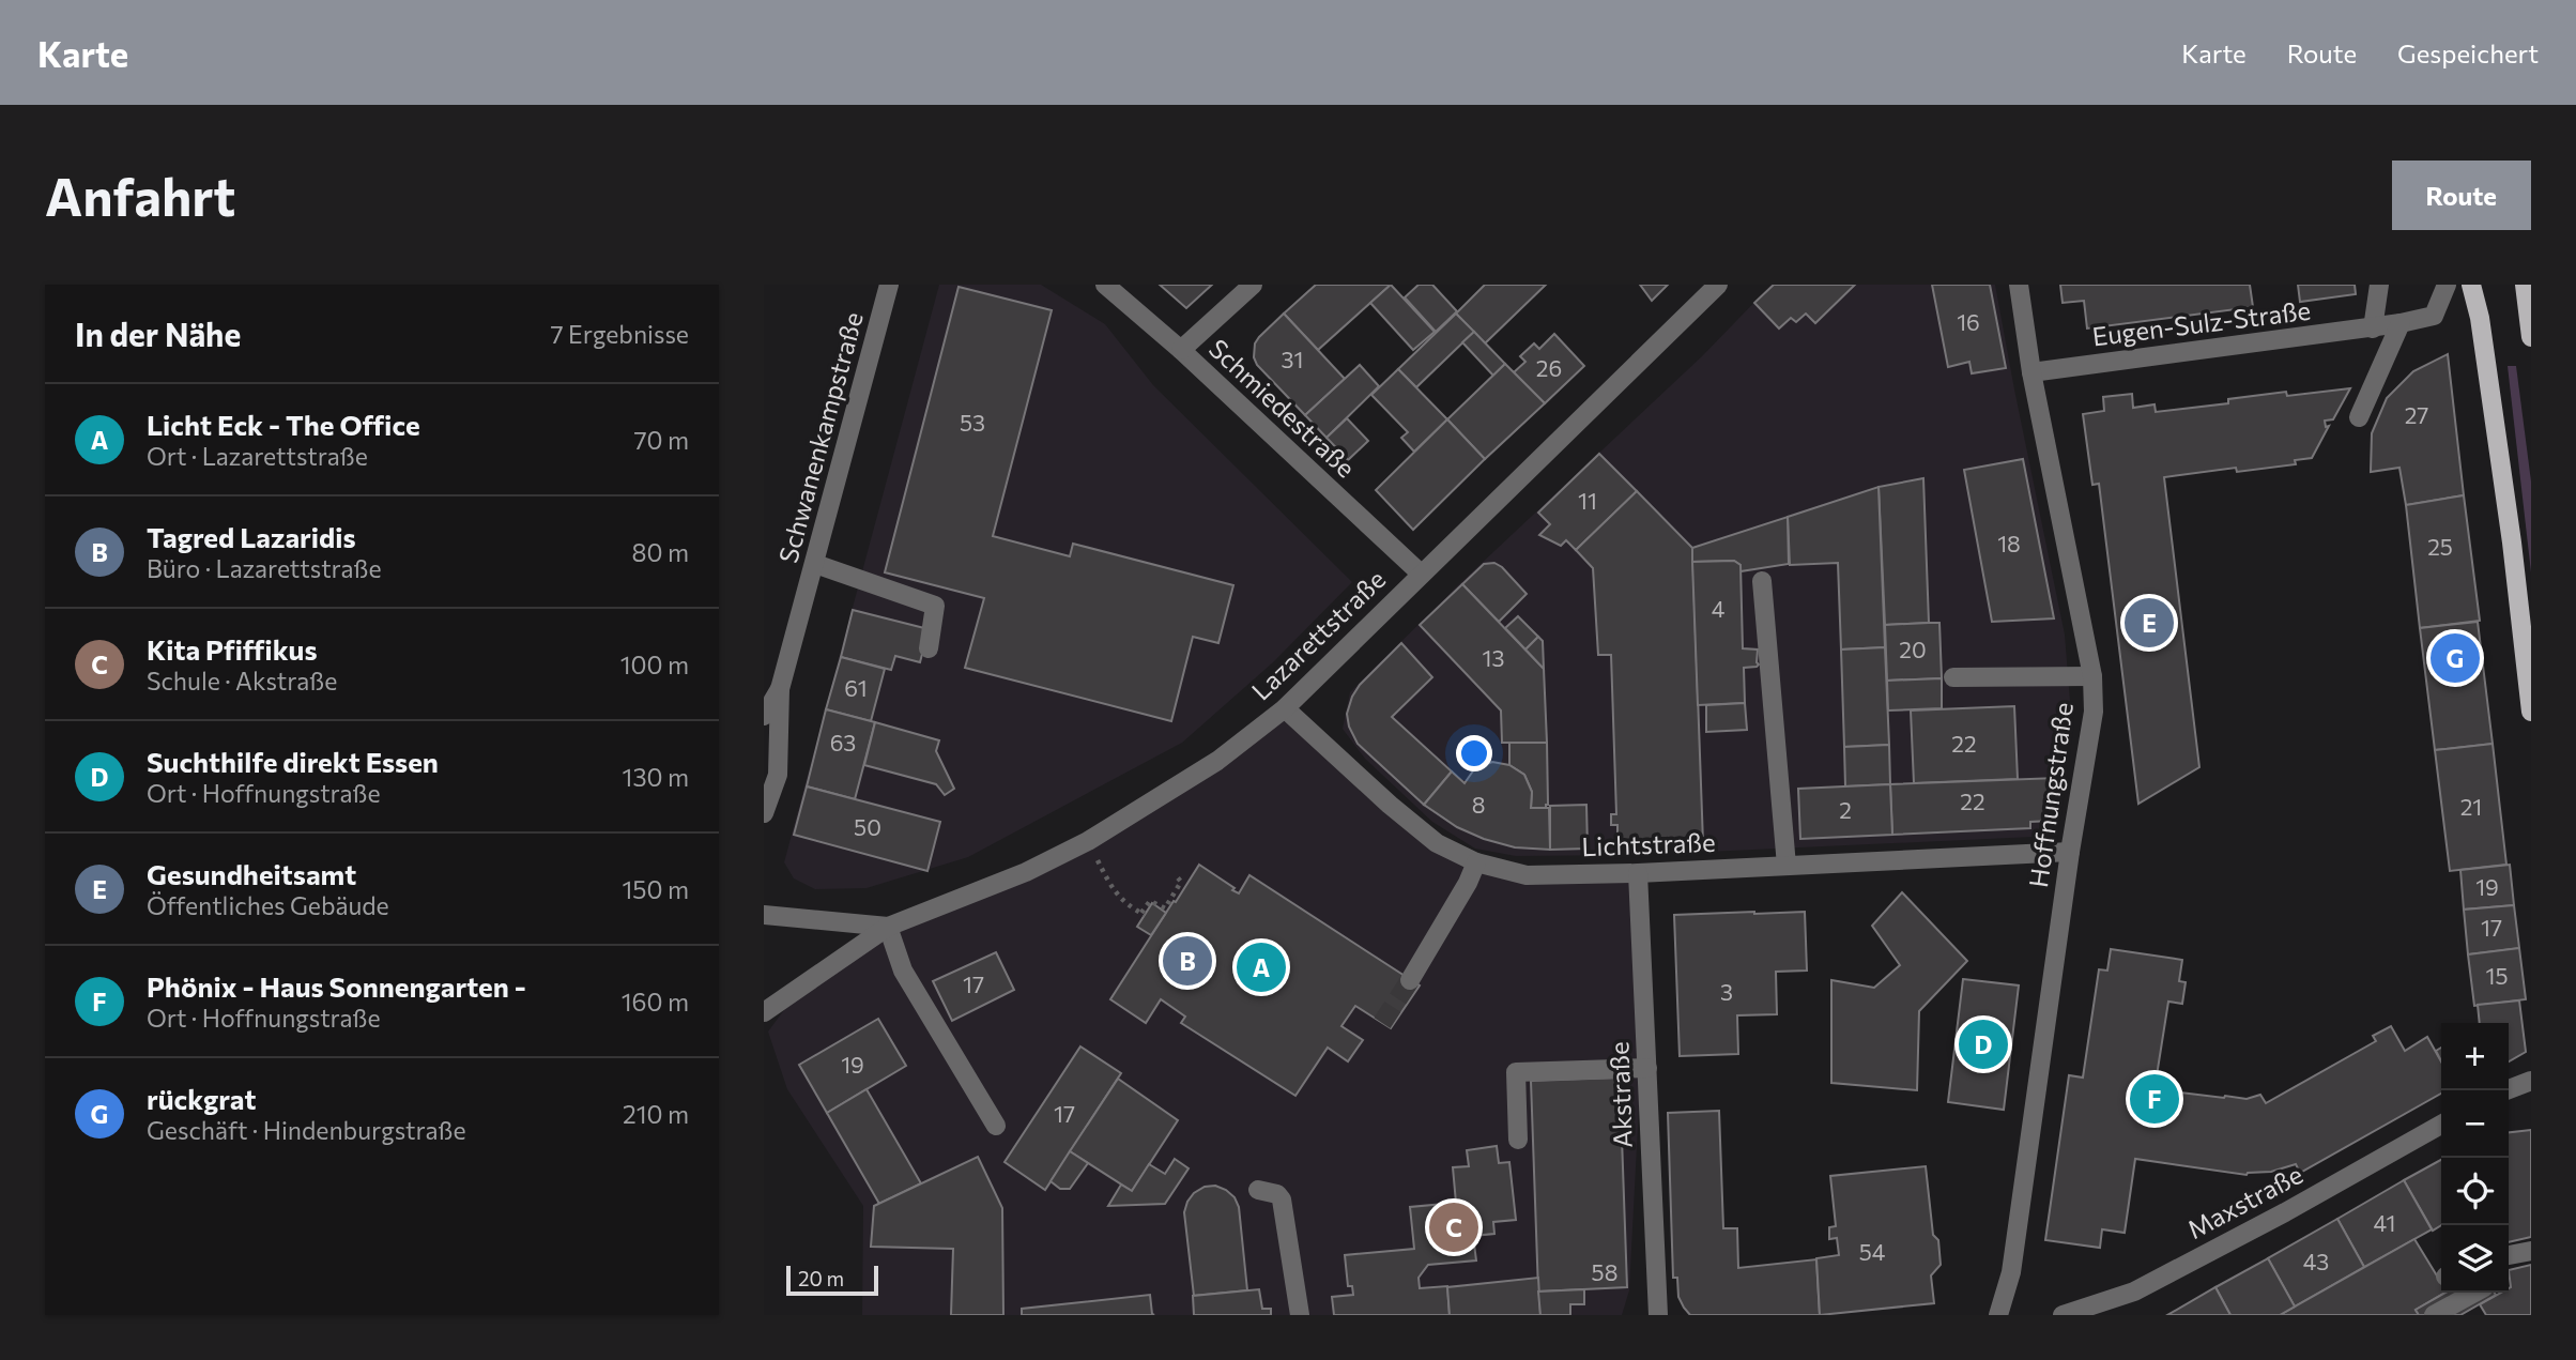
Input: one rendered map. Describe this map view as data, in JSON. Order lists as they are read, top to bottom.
{
  "streets": {
    "street": [
      "Eugen-Sulz-Straße",
      "Schmiedestraße",
      "Schwanenkampstraße",
      "Lazarettstraße",
      "Hoffnungstraße",
      "Lichtstraße",
      "Akstraße",
      "Maxstraße"
    ]
  },
  "crossings": [
    ["Eugen-Sulz-Straße", "Hoffnungstraße"],
    ["Schmiedestraße", "Lazarettstraße"],
    ["Lazarettstraße", "Lichtstraße"],
    ["Hoffnungstraße", "Lichtstraße"],
    ["Lichtstraße", "Akstraße"]
  ],
  "house_numbers": [
    "16",
    "31",
    "26",
    "27",
    "53",
    "11",
    "18",
    "25",
    "4",
    "20",
    "13",
    "61",
    "63",
    "22",
    "22",
    "8",
    "21",
    "2",
    "50",
    "19",
    "17",
    "15",
    "17",
    "3",
    "19",
    "17",
    "41",
    "54",
    "43",
    "58"
  ],
  "scale_bar": "20 m",
  "page": {
    "header": "Karte",
    "nav": ["Karte", "Route", "Gespeichert"],
    "buttons": "Route",
    "title": "Anfahrt",
    "heading": ["In der Nähe", "7 Ergebnisse"],
    "list": [
      {
        "mark": "A",
        "name": "Licht Eck - The Office",
        "note": "Ort · Lazarettstraße",
        "value": "70 m"
      },
      {
        "mark": "B",
        "name": "Tagred Lazaridis",
        "note": "Büro · Lazarettstraße",
        "value": "80 m"
      },
      {
        "mark": "C",
        "name": "Kita Pfiffikus",
        "note": "Schule · Akstraße",
        "value": "100 m"
      },
      {
        "mark": "D",
        "name": "Suchthilfe direkt Essen",
        "note": "Ort · Hoffnungstraße",
        "value": "130 m"
      },
      {
        "mark": "E",
        "name": "Gesundheitsamt",
        "note": "Öffentliches Gebäude",
        "value": "150 m"
      },
      {
        "mark": "F",
        "name": "Phönix - Haus Sonnengarten -",
        "note": "Ort · Hoffnungstraße",
        "value": "160 m"
      },
      {
        "mark": "G",
        "name": "rückgrat",
        "note": "Geschäft · Hindenburgstraße",
        "value": "210 m"
      }
    ],
    "pins": [
      "E",
      "G",
      "B",
      "A",
      "D",
      "F",
      "C"
    ],
    "map_buttons": ["+", "−"],
    "scale": "20 m"
  }
}
